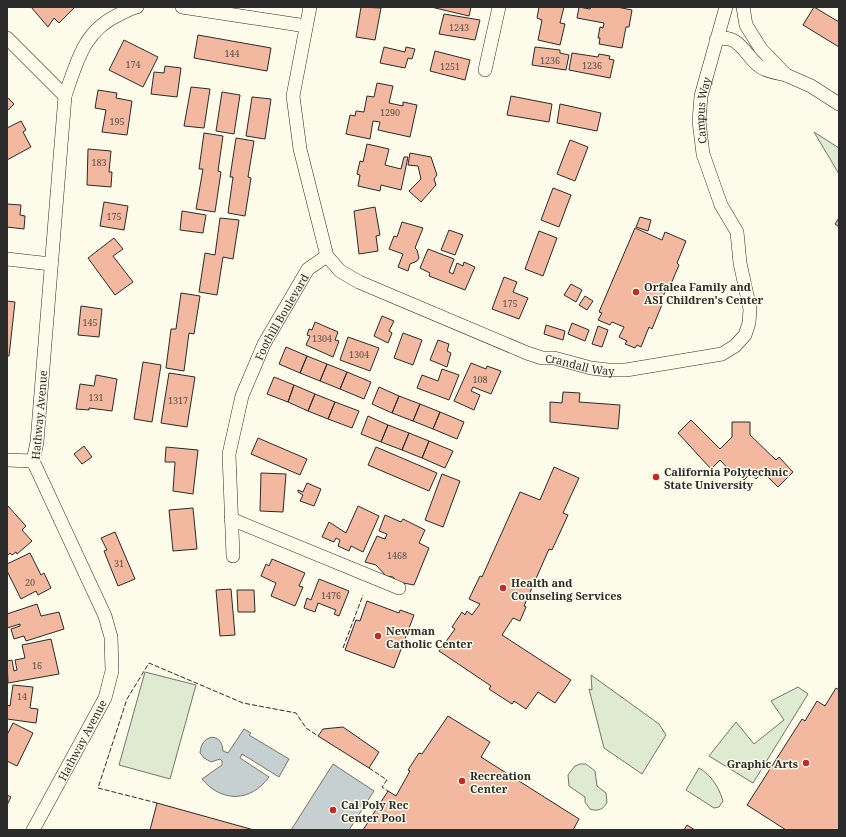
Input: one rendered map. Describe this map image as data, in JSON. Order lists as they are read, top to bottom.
{
  "streets": {
    "street": [
      "Campus Way",
      "Foothill Boulevard",
      "Crandall Way",
      "Hathway Avenue"
    ]
  },
  "crossings": [
    ["Campus Way", "Crandall Way"],
    ["Foothill Boulevard", "Crandall Way"]
  ],
  "places": [
    "Orfalea Family and ASI Children's Center",
    "California Polytechnic State University",
    "Health and Counseling Services",
    "Newman Catholic Center",
    "Graphic Arts",
    "Recreation Center",
    "Cal Poly Rec Center Pool"
  ],
  "house_numbers": [
    "1243",
    "144",
    "1236",
    "174",
    "1236",
    "1251",
    "1290",
    "195",
    "183",
    "175",
    "175",
    "145",
    "1304",
    "1304",
    "108",
    "131",
    "1317",
    "1468",
    "31",
    "20",
    "1476",
    "16",
    "14"
  ]
}
